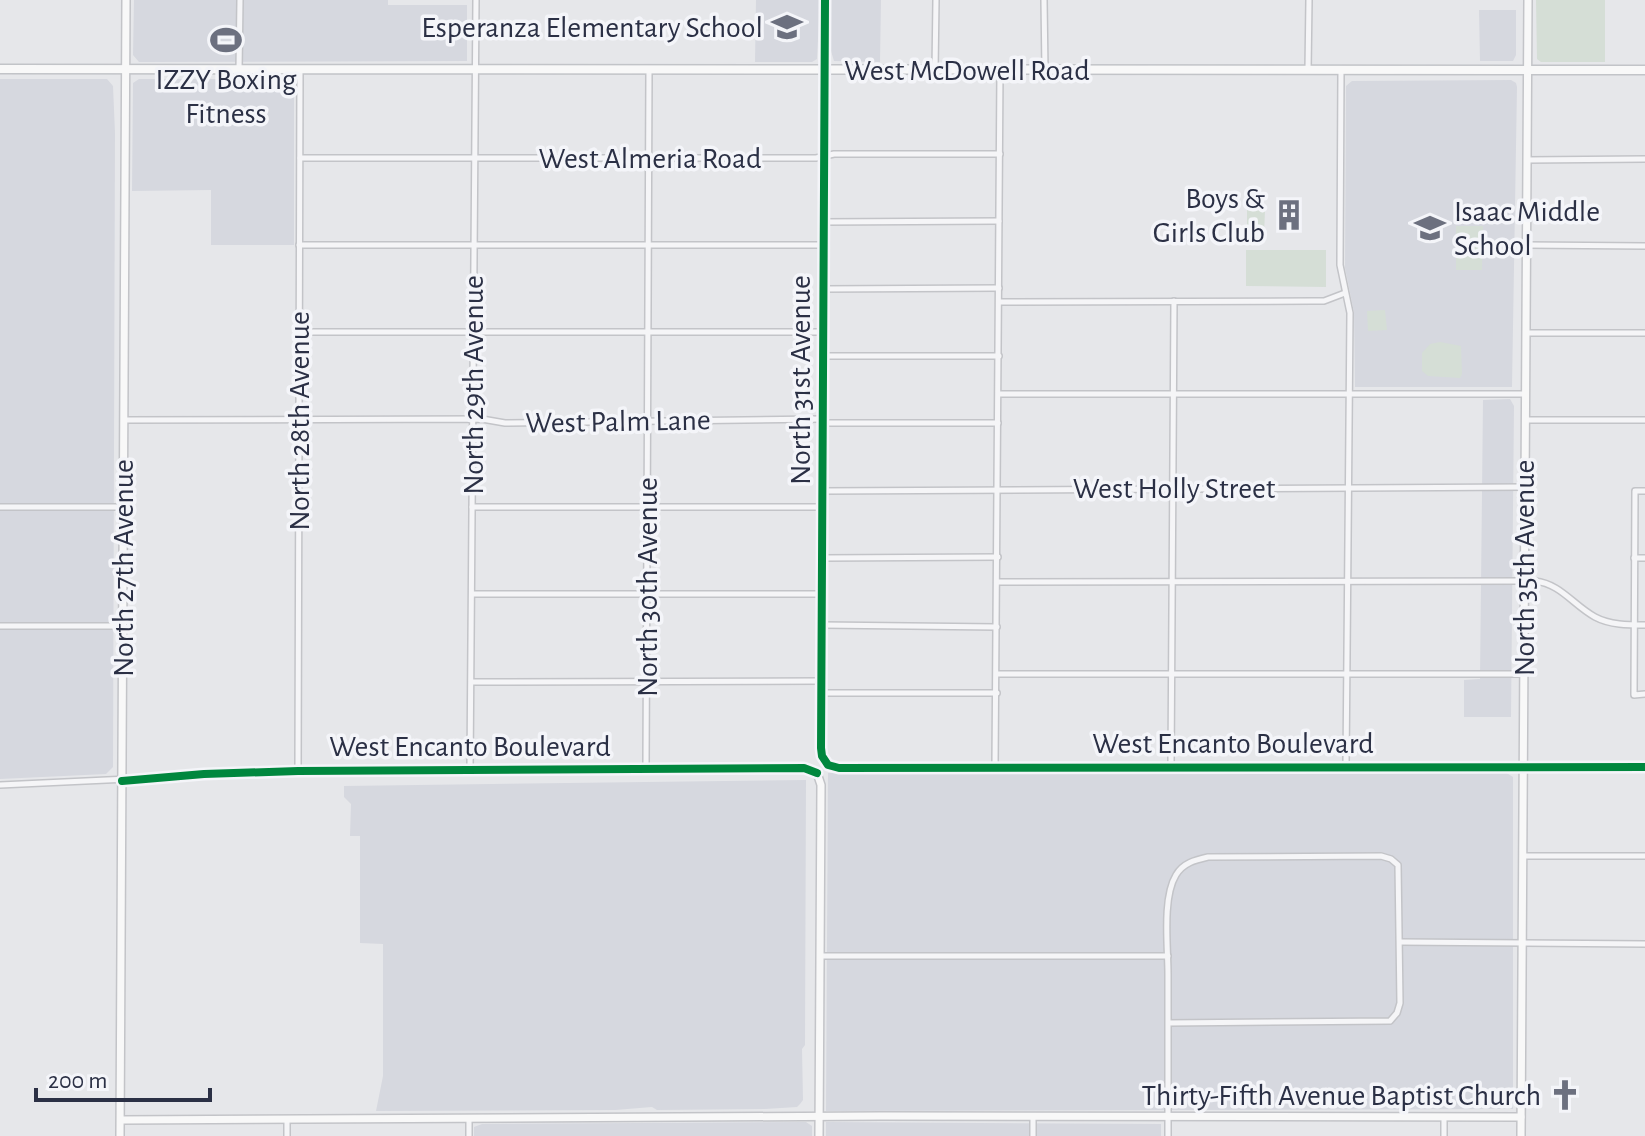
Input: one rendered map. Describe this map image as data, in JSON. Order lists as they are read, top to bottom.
{
  "streets": {
    "main road": ["West McDowell Road"],
    "street": [
      "West Almeria Road",
      "North 31st Avenue",
      "North 29th Avenue",
      "North 28th Avenue",
      "West Palm Lane",
      "West Holly Street",
      "North 27th Avenue",
      "North 35th Avenue",
      "North 30th Avenue",
      "West Encanto Boulevard"
    ]
  },
  "crossings": [
    ["West McDowell Road", "North 31st Avenue"],
    ["West McDowell Road", "North 29th Avenue"],
    ["West McDowell Road", "North 28th Avenue"],
    ["West McDowell Road", "North 27th Avenue"],
    ["West McDowell Road", "North 35th Avenue"],
    ["West McDowell Road", "North 30th Avenue"],
    ["West Almeria Road", "North 31st Avenue"],
    ["West Almeria Road", "North 29th Avenue"],
    ["West Almeria Road", "North 28th Avenue"],
    ["West Almeria Road", "North 30th Avenue"],
    ["North 31st Avenue", "West Palm Lane"],
    ["North 31st Avenue", "West Holly Street"],
    ["North 31st Avenue", "West Encanto Boulevard"],
    ["North 29th Avenue", "West Palm Lane"],
    ["North 29th Avenue", "West Encanto Boulevard"],
    ["North 28th Avenue", "West Palm Lane"],
    ["North 28th Avenue", "West Encanto Boulevard"],
    ["West Palm Lane", "North 27th Avenue"],
    ["West Palm Lane", "North 30th Avenue"],
    ["West Holly Street", "North 35th Avenue"],
    ["North 27th Avenue", "West Encanto Boulevard"],
    ["North 35th Avenue", "West Encanto Boulevard"],
    ["North 30th Avenue", "West Encanto Boulevard"]
  ],
  "places": {
    "school or university": ["Esperanza Elementary School", "Isaac Middle School"],
    "sports": ["IZZY Boxing Fitness"],
    "building": ["Boys & Girls Club"],
    "church": ["Thirty-Fifth Avenue Baptist Church"]
  },
  "scale_bar": "200 m"
}
